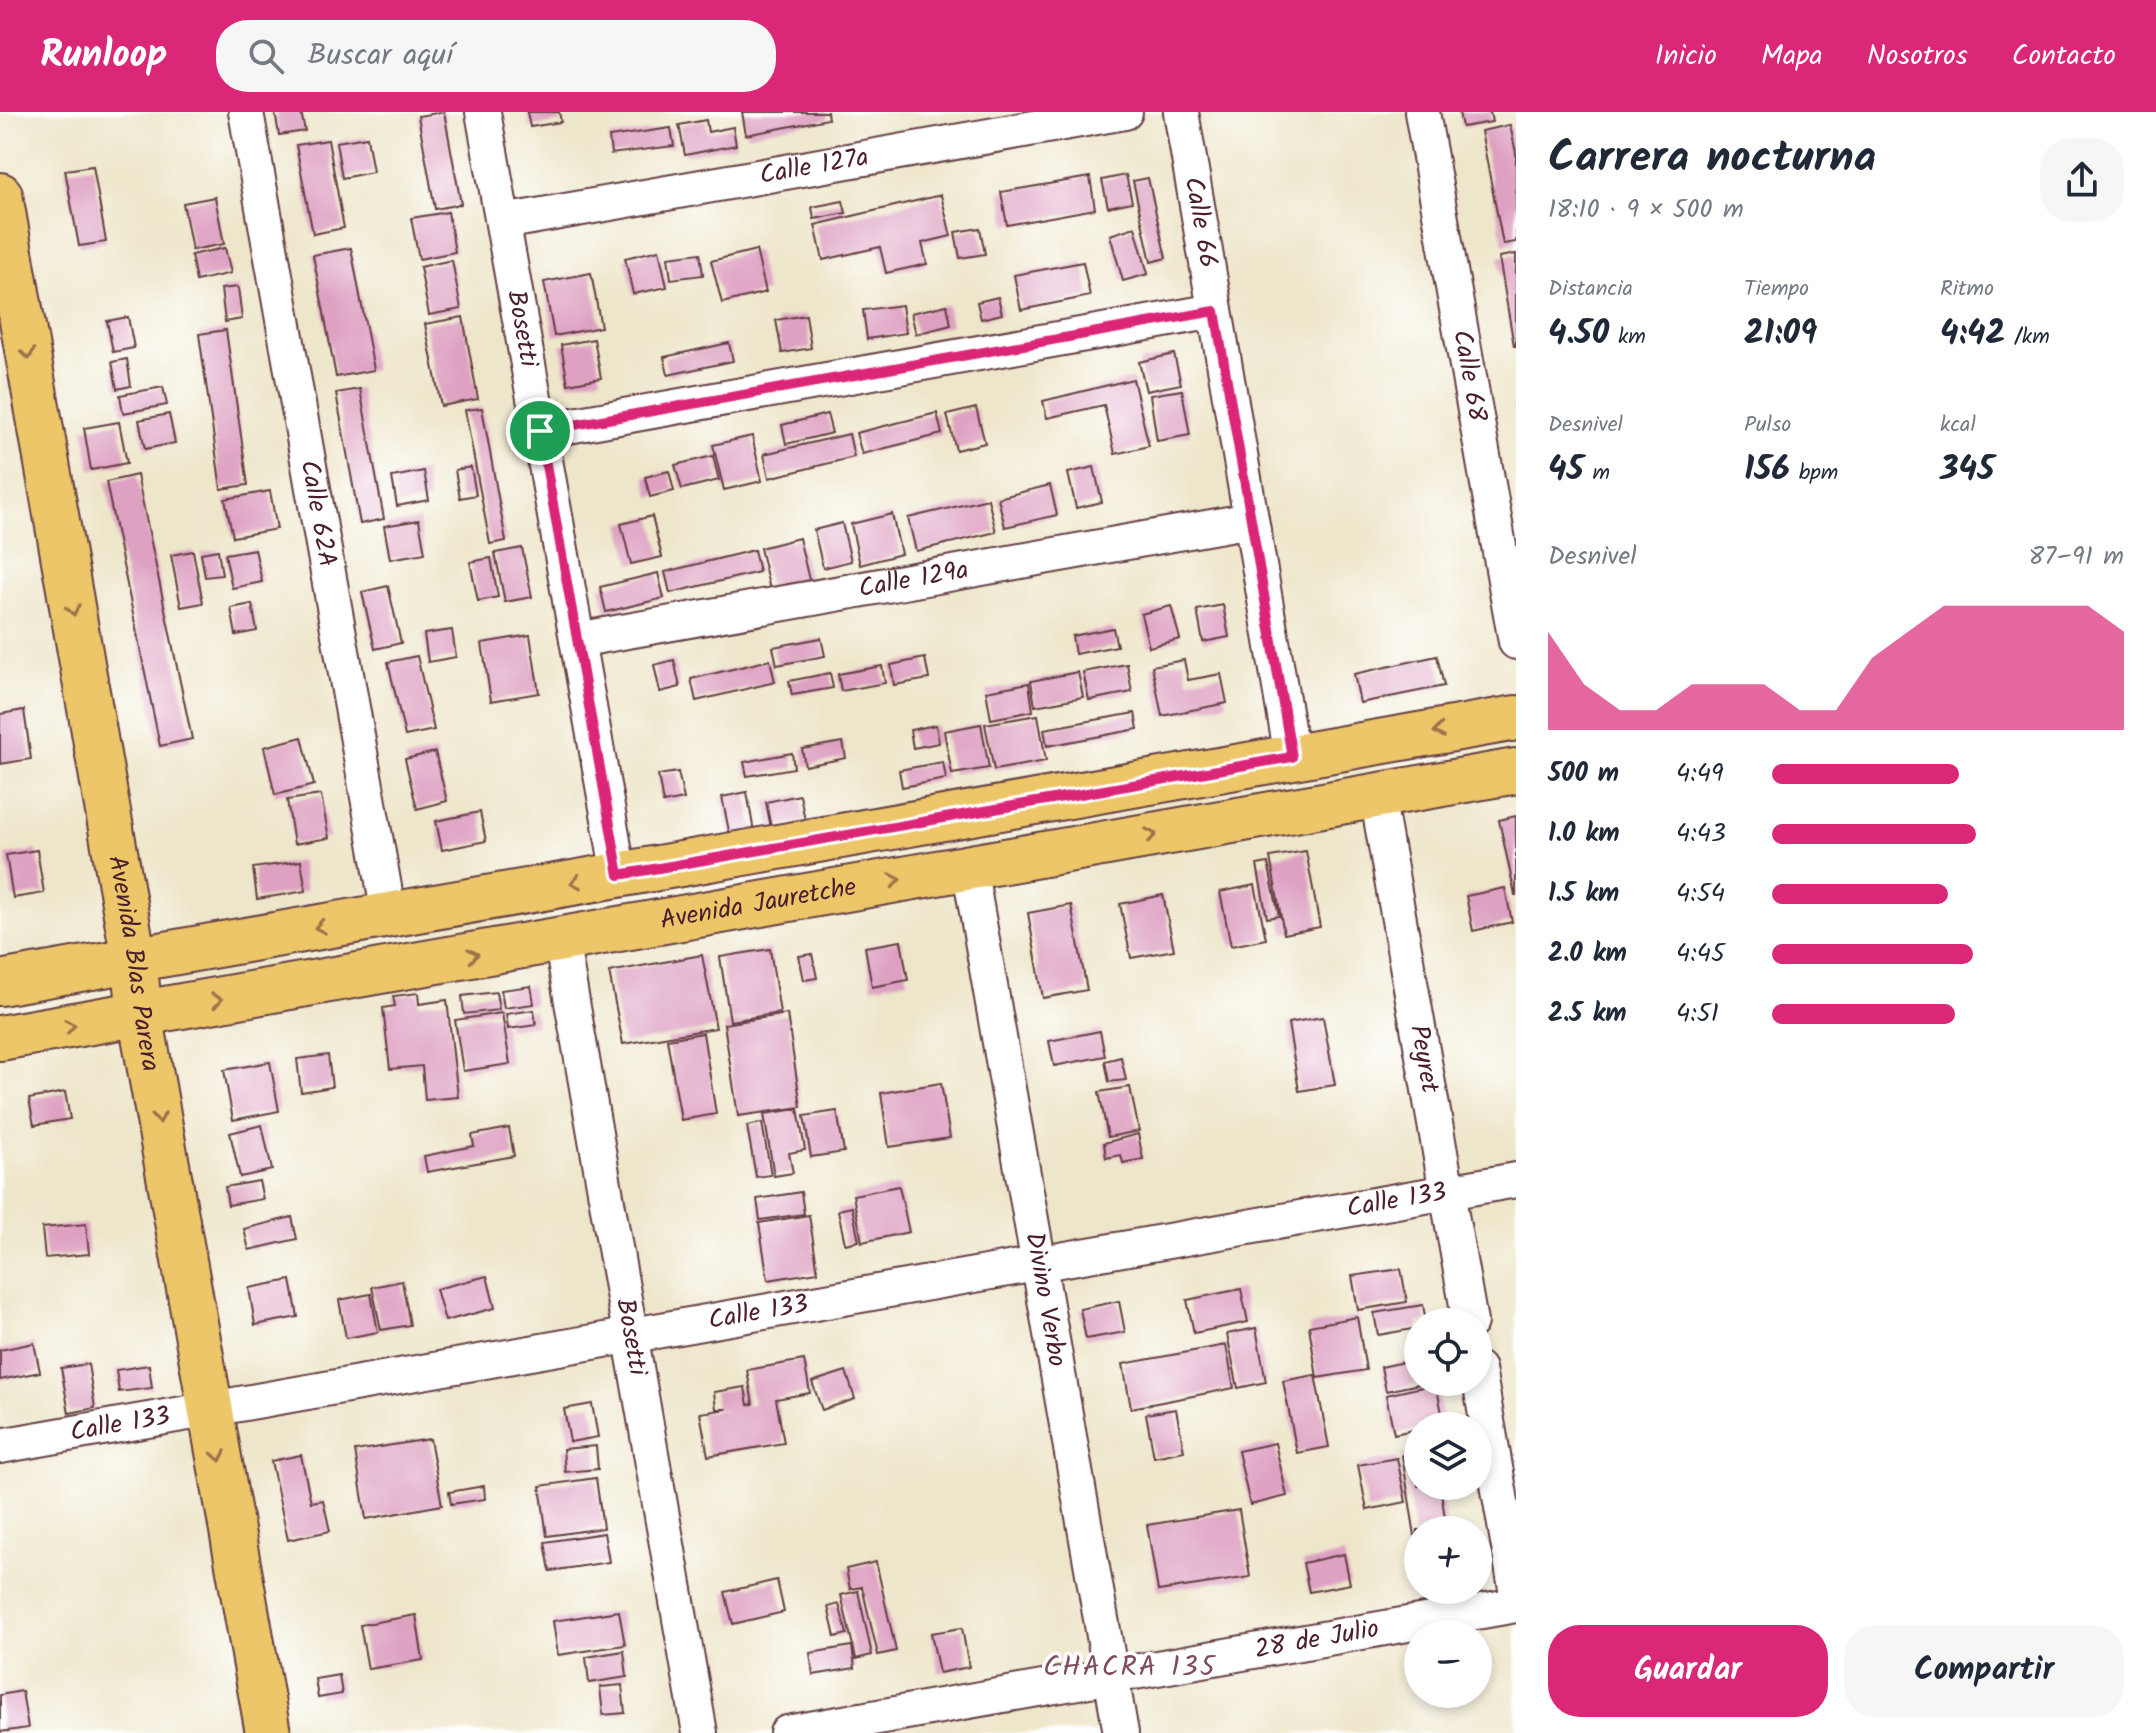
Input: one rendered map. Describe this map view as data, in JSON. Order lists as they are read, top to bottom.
{
  "streets": {
    "main road": ["Avenida Jauretche", "Avenida Blas Parera"],
    "street": [
      "Calle 127a",
      "Calle 66",
      "Bosetti",
      "Calle 68",
      "Calle 62A",
      "Calle 129a",
      "Peyret",
      "Calle 133",
      "Divino Verbo",
      "28 de Julio"
    ]
  },
  "crossings": [
    ["Calle 127a", "Bosetti"],
    ["Calle 66", "Calle 129a"],
    ["Calle 66", "Avenida Jauretche"],
    ["Bosetti", "Calle 129a"],
    ["Bosetti", "Avenida Jauretche"],
    ["Bosetti", "Calle 133"],
    ["Calle 62A", "Avenida Jauretche"],
    ["Avenida Jauretche", "Avenida Blas Parera"],
    ["Avenida Jauretche", "Peyret"],
    ["Avenida Jauretche", "Divino Verbo"],
    ["Avenida Blas Parera", "Calle 133"],
    ["Peyret", "Calle 133"],
    ["Calle 133", "Divino Verbo"],
    ["Divino Verbo", "28 de Julio"]
  ],
  "one_way": ["Avenida Blas Parera"],
  "districts": ["CHACRA 135"],
  "page": {
    "header": "Runloop",
    "search": "Buscar aquí",
    "nav": [
      "Inicio",
      "Mapa",
      "Nosotros",
      "Contacto"
    ],
    "heading": ["Carrera nocturna", "18:10 · 9 × 500 m"],
    "stats": [
      ["Distancia", "4.50 km"],
      ["Tiempo", "21:09"],
      ["Ritmo", "4:42 /km"],
      ["Desnivel", "45 m"],
      ["Pulso", "156 bpm"],
      ["kcal", "345"]
    ],
    "chart": ["Desnivel", "87–91 m"],
    "list": [
      {
        "name": "500 m",
        "note": "4:49"
      },
      {
        "name": "1.0 km",
        "note": "4:43"
      },
      {
        "name": "1.5 km",
        "note": "4:54"
      },
      {
        "name": "2.0 km",
        "note": "4:45"
      },
      {
        "name": "2.5 km",
        "note": "4:51"
      }
    ],
    "map_buttons": ["+", "−"],
    "buttons": ["Guardar", "Compartir"]
  }
}
